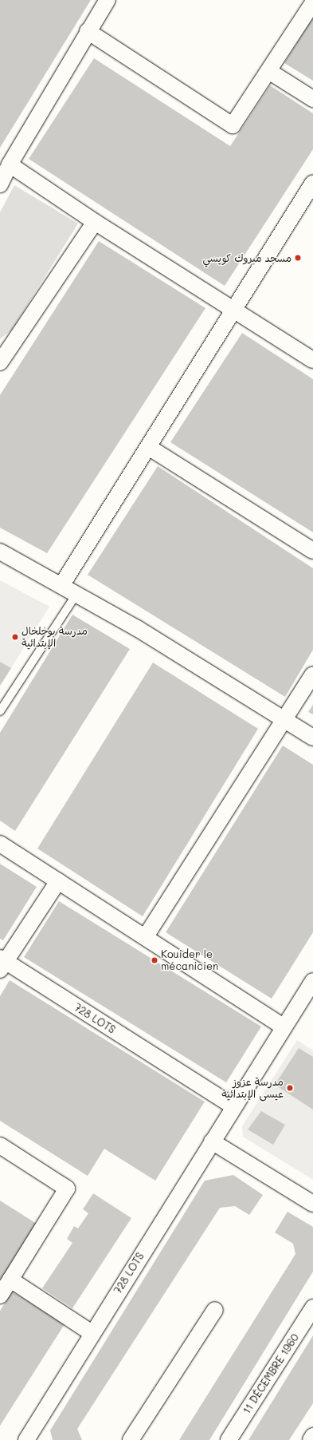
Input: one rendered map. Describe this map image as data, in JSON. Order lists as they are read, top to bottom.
{
  "streets": {
    "street": ["728 LOTS", "11 DÉCEMBRE 1960"]
  },
  "places": [
    "مسجد مبروك كويسي",
    "مدرسة بوخلخال الإبتدائية",
    "Kouider le mécanicien",
    "مدرسة عزوز عيسى الإبتدائية"
  ]
}
